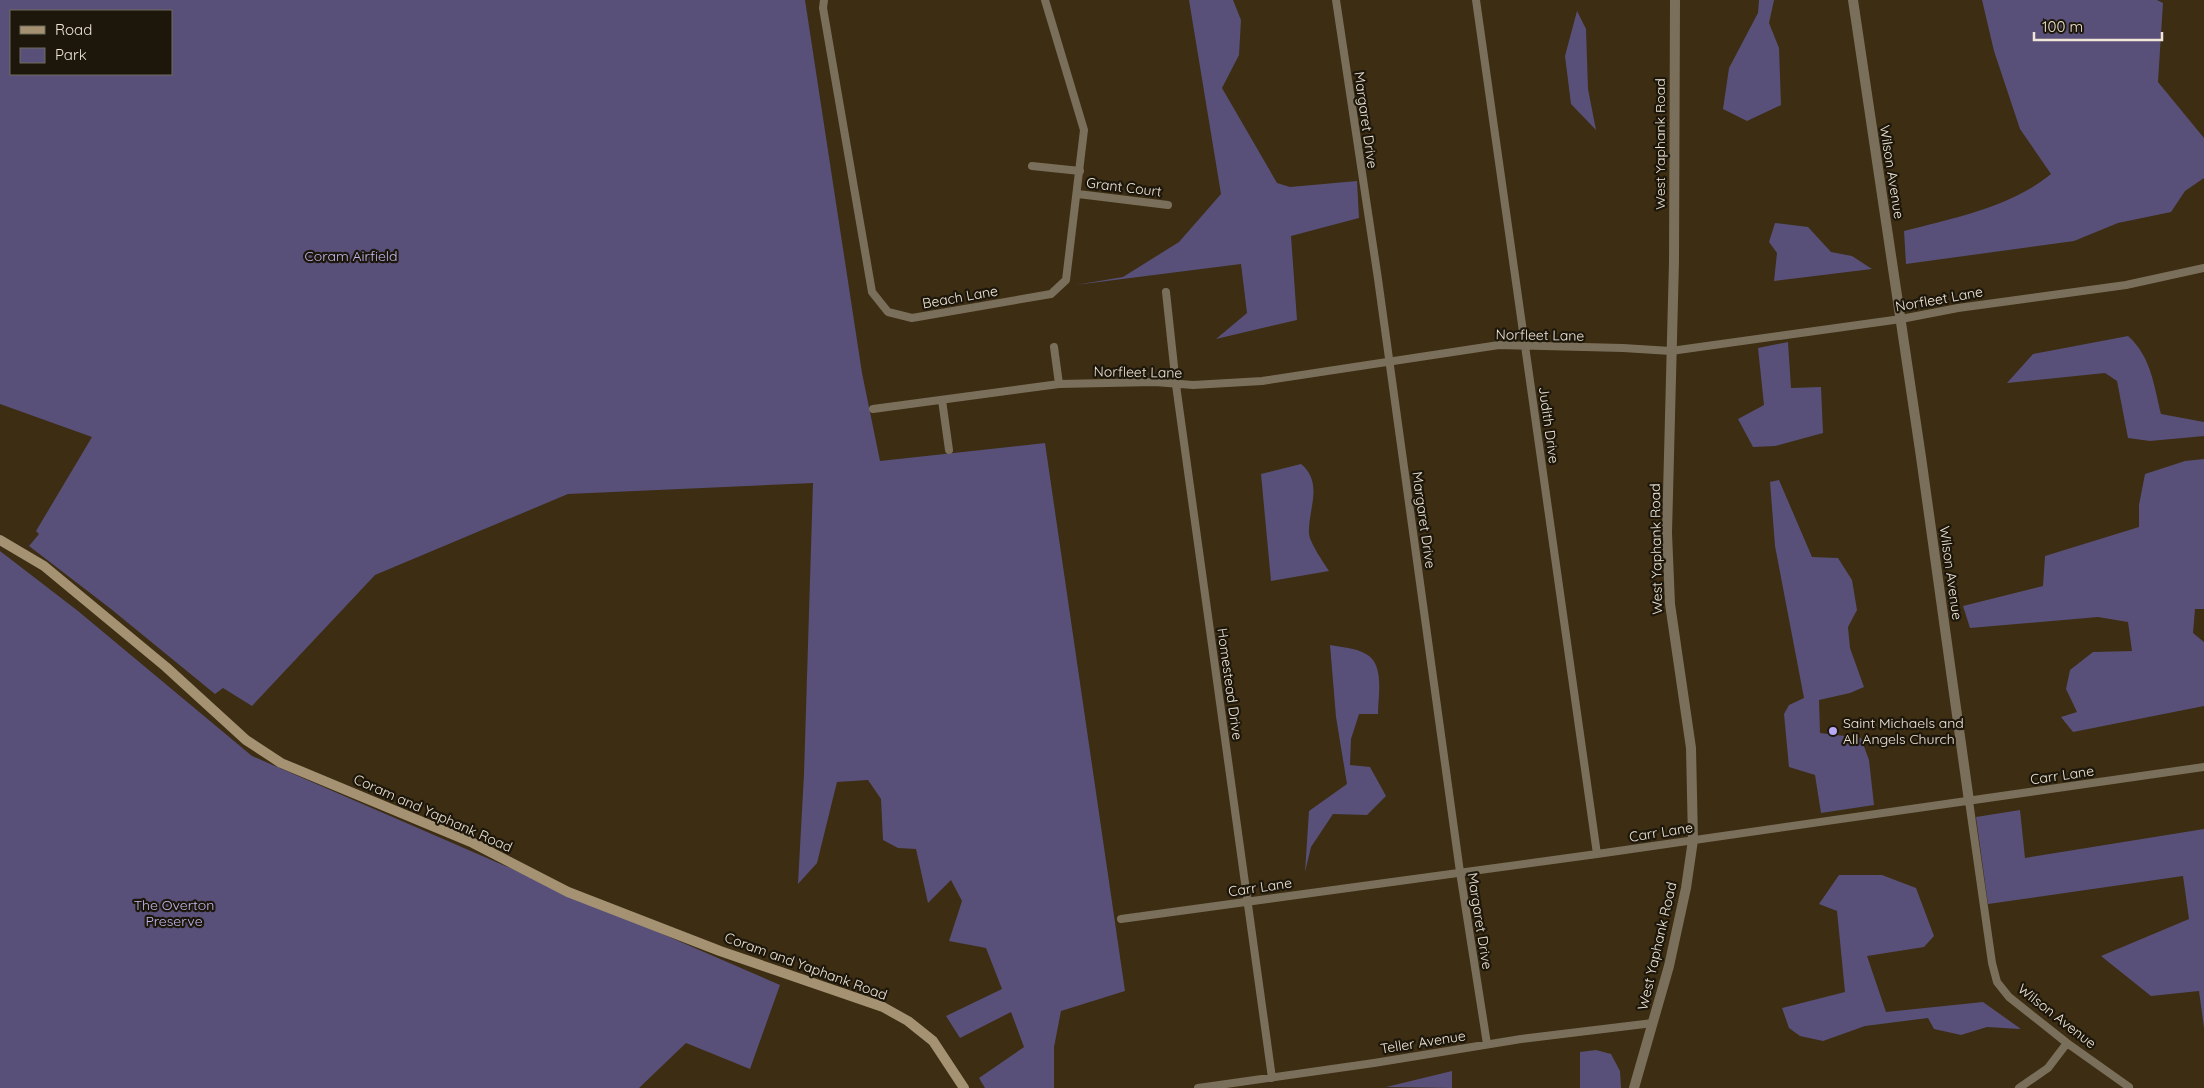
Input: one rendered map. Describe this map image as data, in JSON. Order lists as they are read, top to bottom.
{
  "streets": {
    "main road": ["Coram and Yaphank Road"],
    "street": [
      "Margaret Drive",
      "West Yaphank Road",
      "Wilson Avenue",
      "Grant Court",
      "Beach Lane",
      "Norfleet Lane",
      "Judith Drive",
      "Homestead Drive",
      "Carr Lane",
      "Teller Avenue"
    ]
  },
  "crossings": [
    ["Margaret Drive", "Norfleet Lane"],
    ["Margaret Drive", "Carr Lane"],
    ["Margaret Drive", "Teller Avenue"],
    ["West Yaphank Road", "Norfleet Lane"],
    ["West Yaphank Road", "Carr Lane"],
    ["West Yaphank Road", "Teller Avenue"],
    ["Wilson Avenue", "Norfleet Lane"],
    ["Wilson Avenue", "Carr Lane"],
    ["Grant Court", "Beach Lane"],
    ["Norfleet Lane", "Judith Drive"],
    ["Norfleet Lane", "Homestead Drive"],
    ["Judith Drive", "Carr Lane"],
    ["Homestead Drive", "Carr Lane"],
    ["Homestead Drive", "Teller Avenue"]
  ],
  "parks": ["Coram Airfield", "The Overton Preserve"],
  "places": ["Saint Michaels and All Angels Church"],
  "legend": ["Road", "Park"],
  "scale_bar": "100 m"
}
